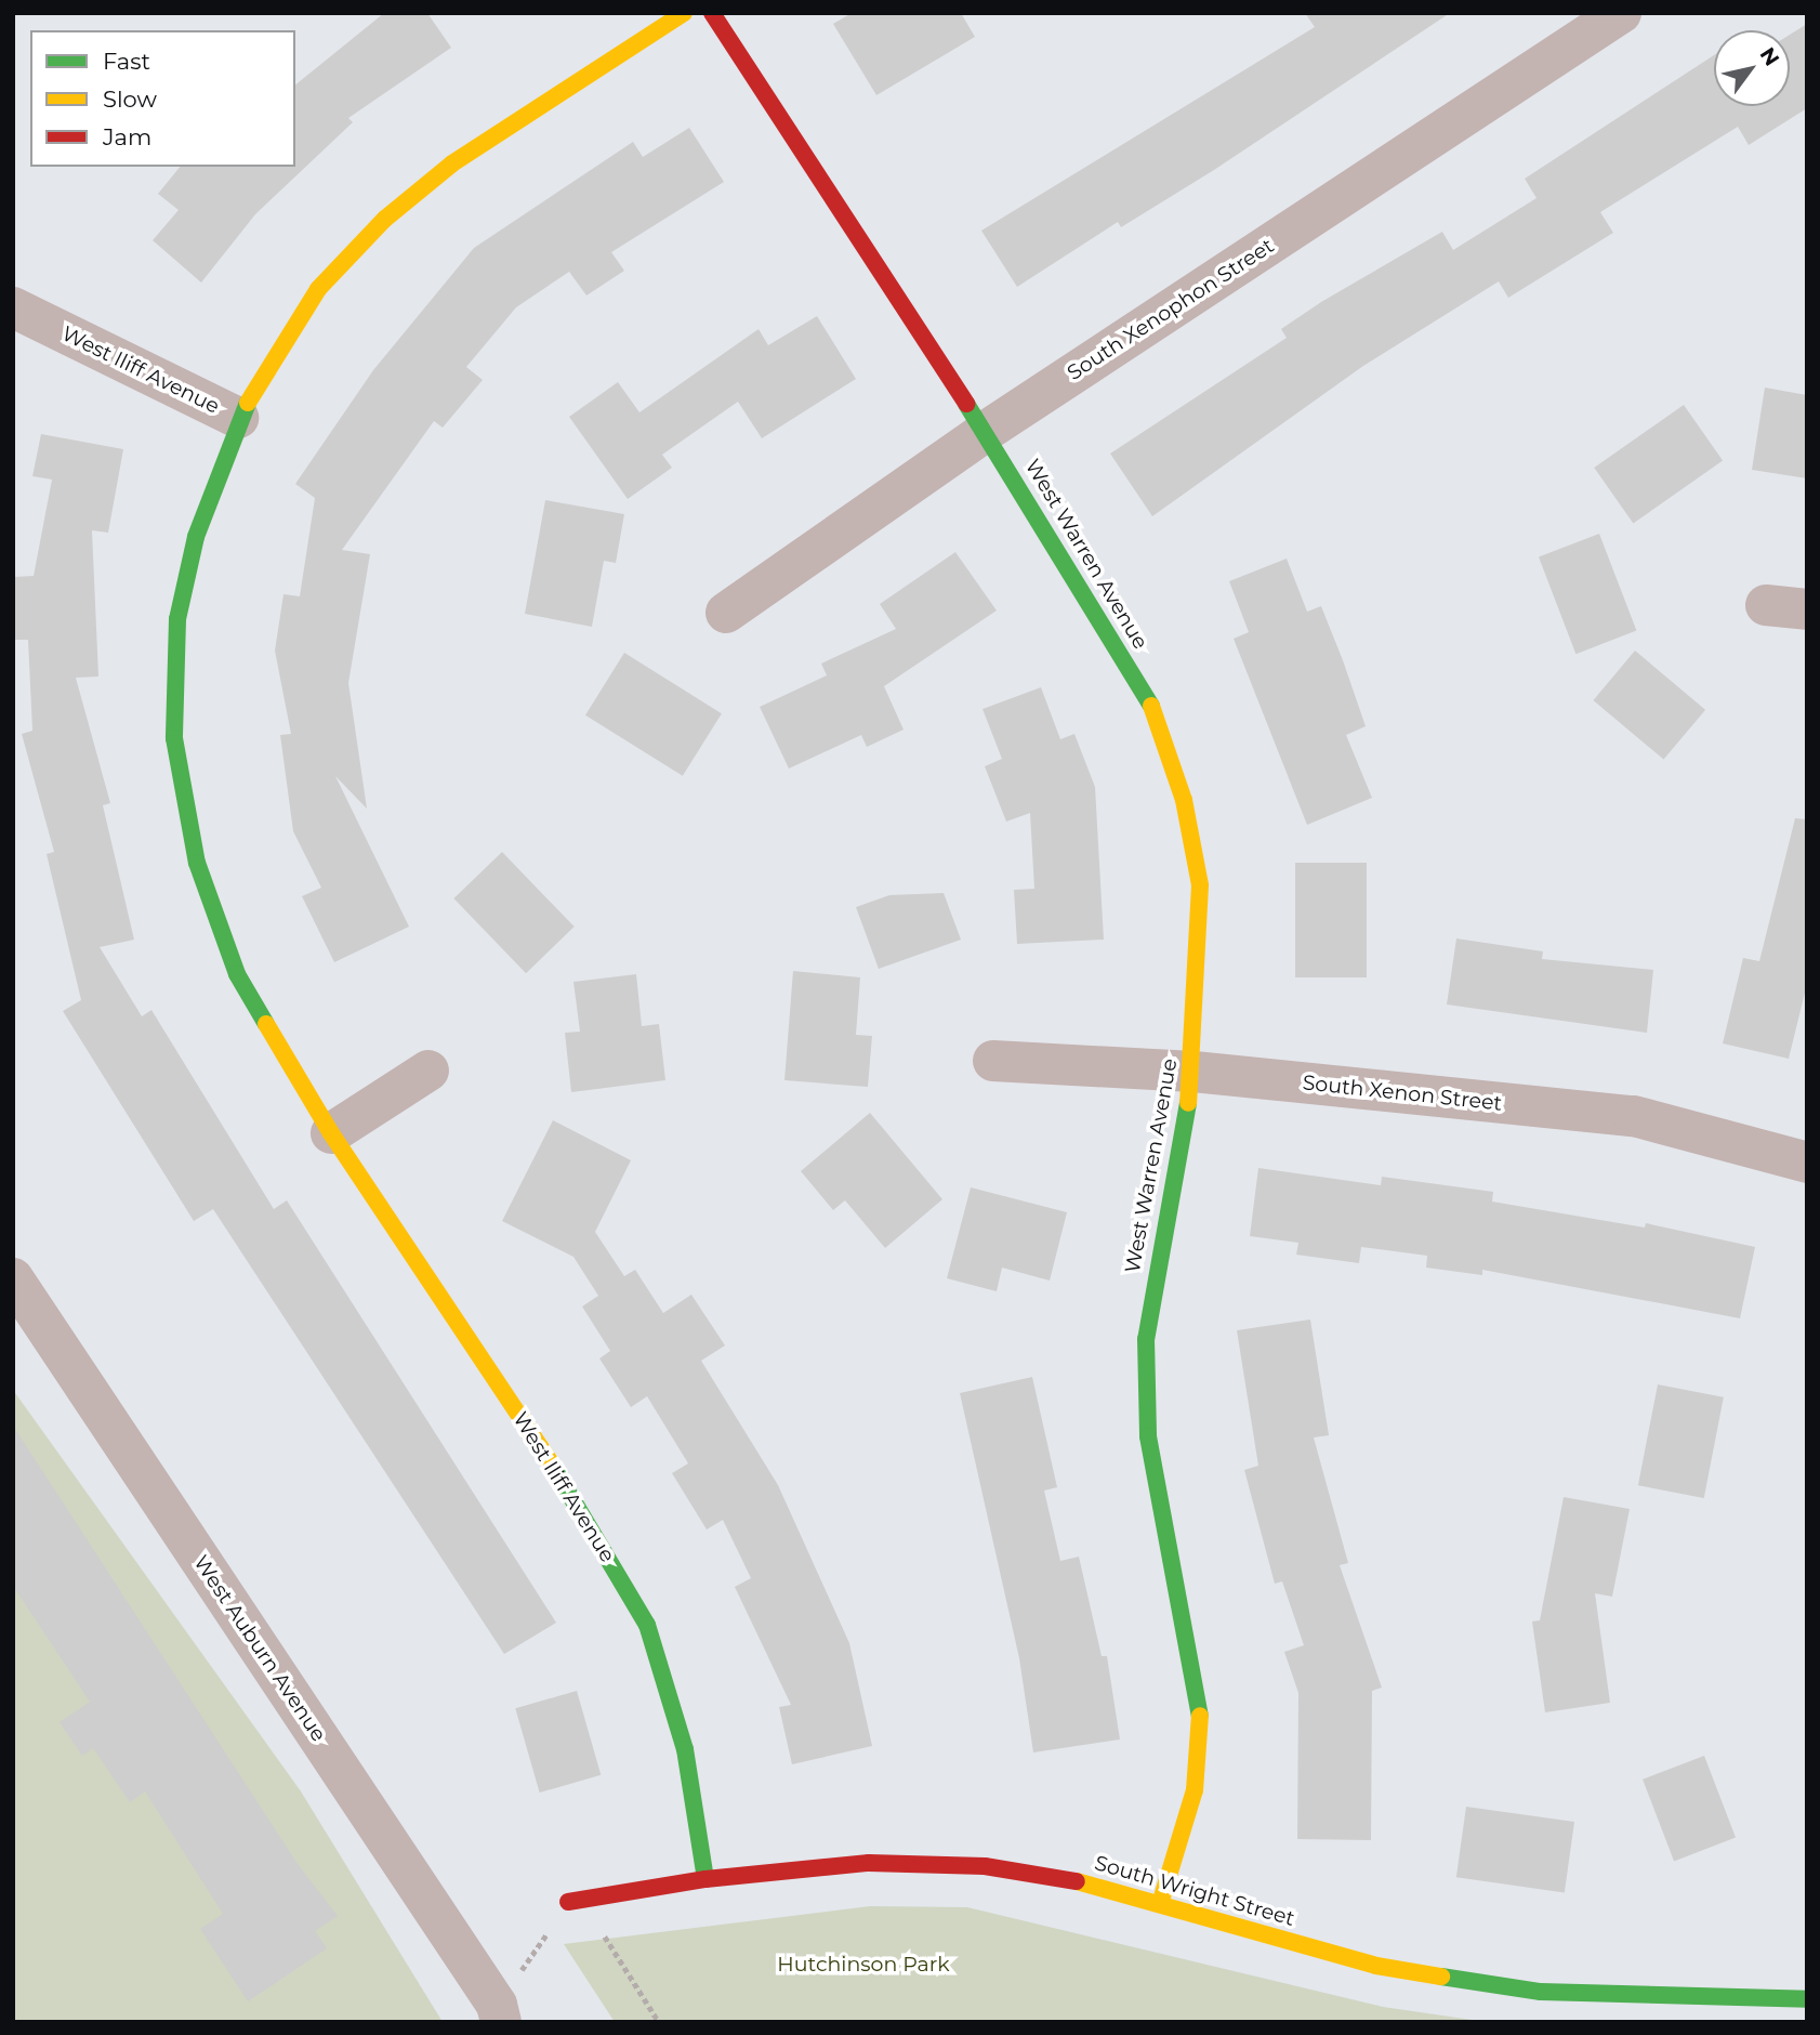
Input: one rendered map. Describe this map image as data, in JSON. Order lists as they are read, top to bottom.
{
  "streets": {
    "street": [
      "South Xenophon Street",
      "West Iliff Avenue",
      "West Warren Avenue",
      "South Xenon Street",
      "West Auburn Avenue",
      "South Wright Street"
    ]
  },
  "crossings": [
    ["South Xenophon Street", "West Warren Avenue"],
    ["West Iliff Avenue", "South Wright Street"],
    ["West Warren Avenue", "South Xenon Street"],
    ["West Warren Avenue", "South Wright Street"]
  ],
  "parks": ["Hutchinson Park"],
  "legend": ["Fast", "Slow", "Jam"],
  "north": "top right"
}
